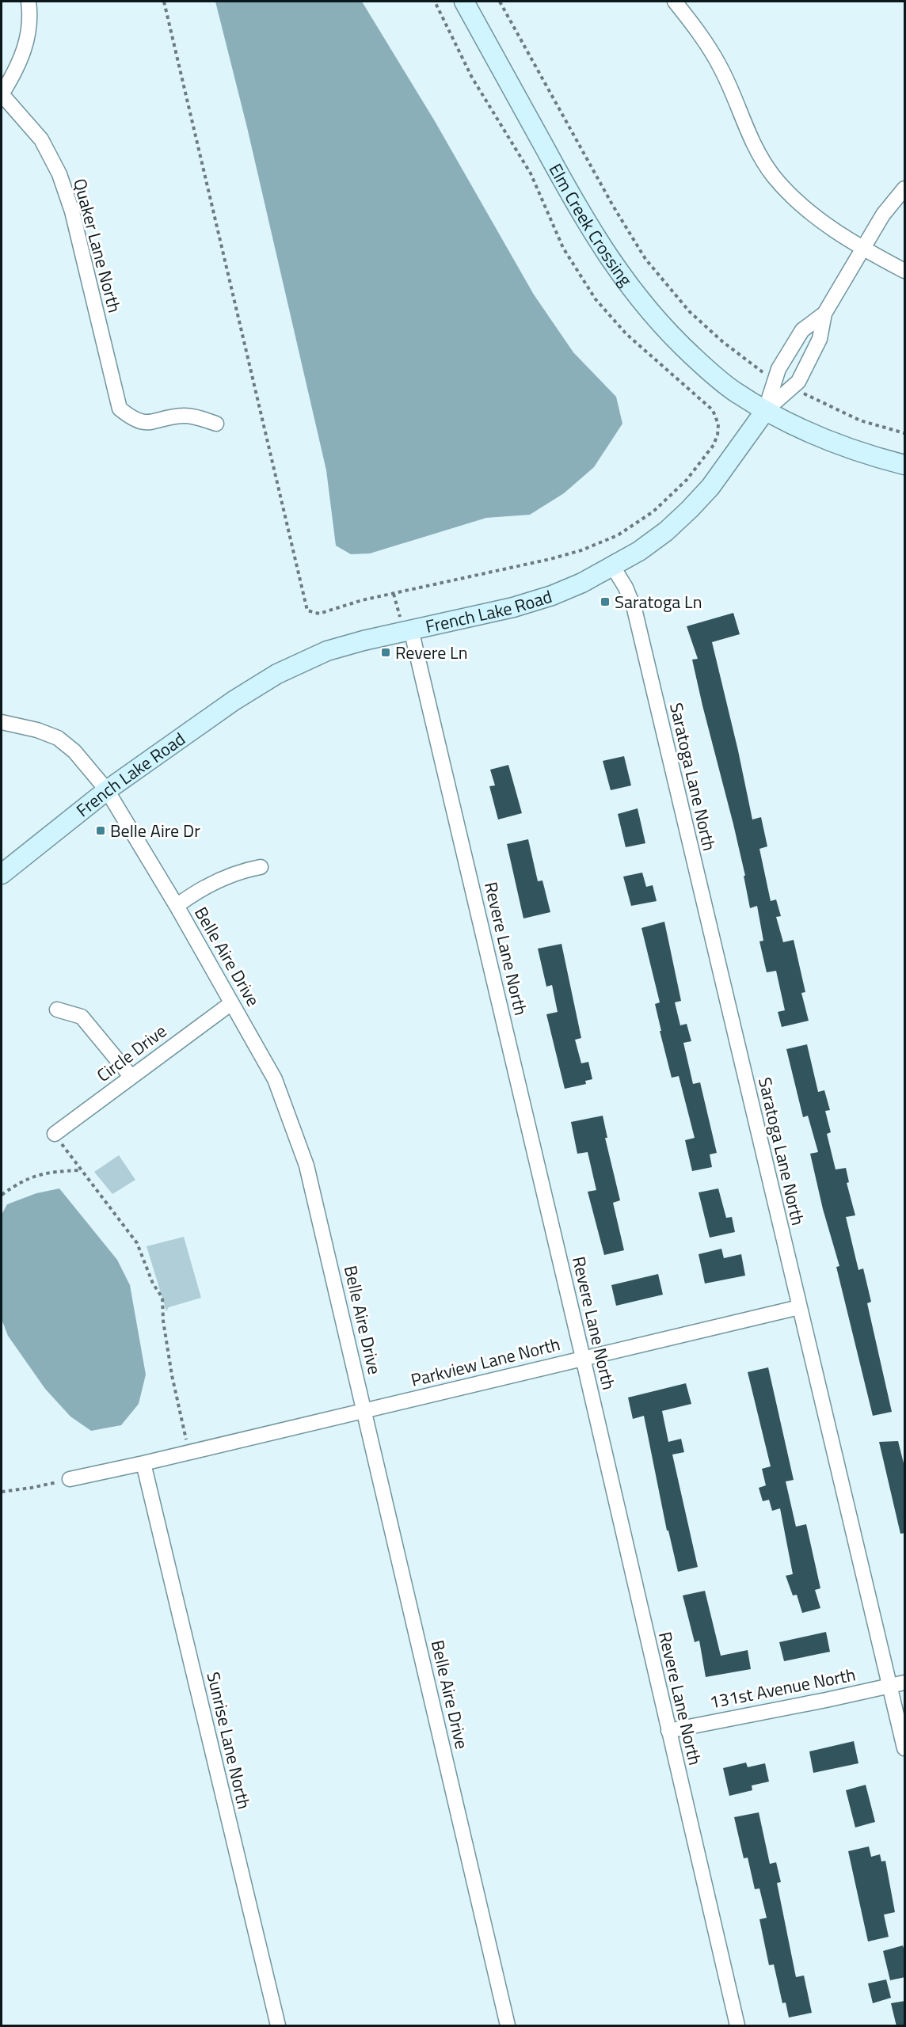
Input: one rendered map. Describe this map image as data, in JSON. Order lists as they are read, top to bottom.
{
  "streets": {
    "street": [
      "Elm Creek Crossing",
      "Quaker Lane North",
      "French Lake Road",
      "Saratoga Lane North",
      "Revere Lane North",
      "Belle Aire Drive",
      "Circle Drive",
      "Parkview Lane North",
      "131st Avenue North",
      "Sunrise Lane North"
    ]
  },
  "crossings": [
    ["Elm Creek Crossing", "French Lake Road"],
    ["French Lake Road", "Saratoga Lane North"],
    ["French Lake Road", "Revere Lane North"],
    ["French Lake Road", "Belle Aire Drive"],
    ["Saratoga Lane North", "Parkview Lane North"],
    ["Saratoga Lane North", "131st Avenue North"],
    ["Revere Lane North", "Parkview Lane North"],
    ["Revere Lane North", "131st Avenue North"],
    ["Belle Aire Drive", "Circle Drive"],
    ["Belle Aire Drive", "Parkview Lane North"],
    ["Parkview Lane North", "Sunrise Lane North"]
  ],
  "places": {
    "transit": ["Saratoga Ln", "Revere Ln", "Belle Aire Dr"]
  }
}
